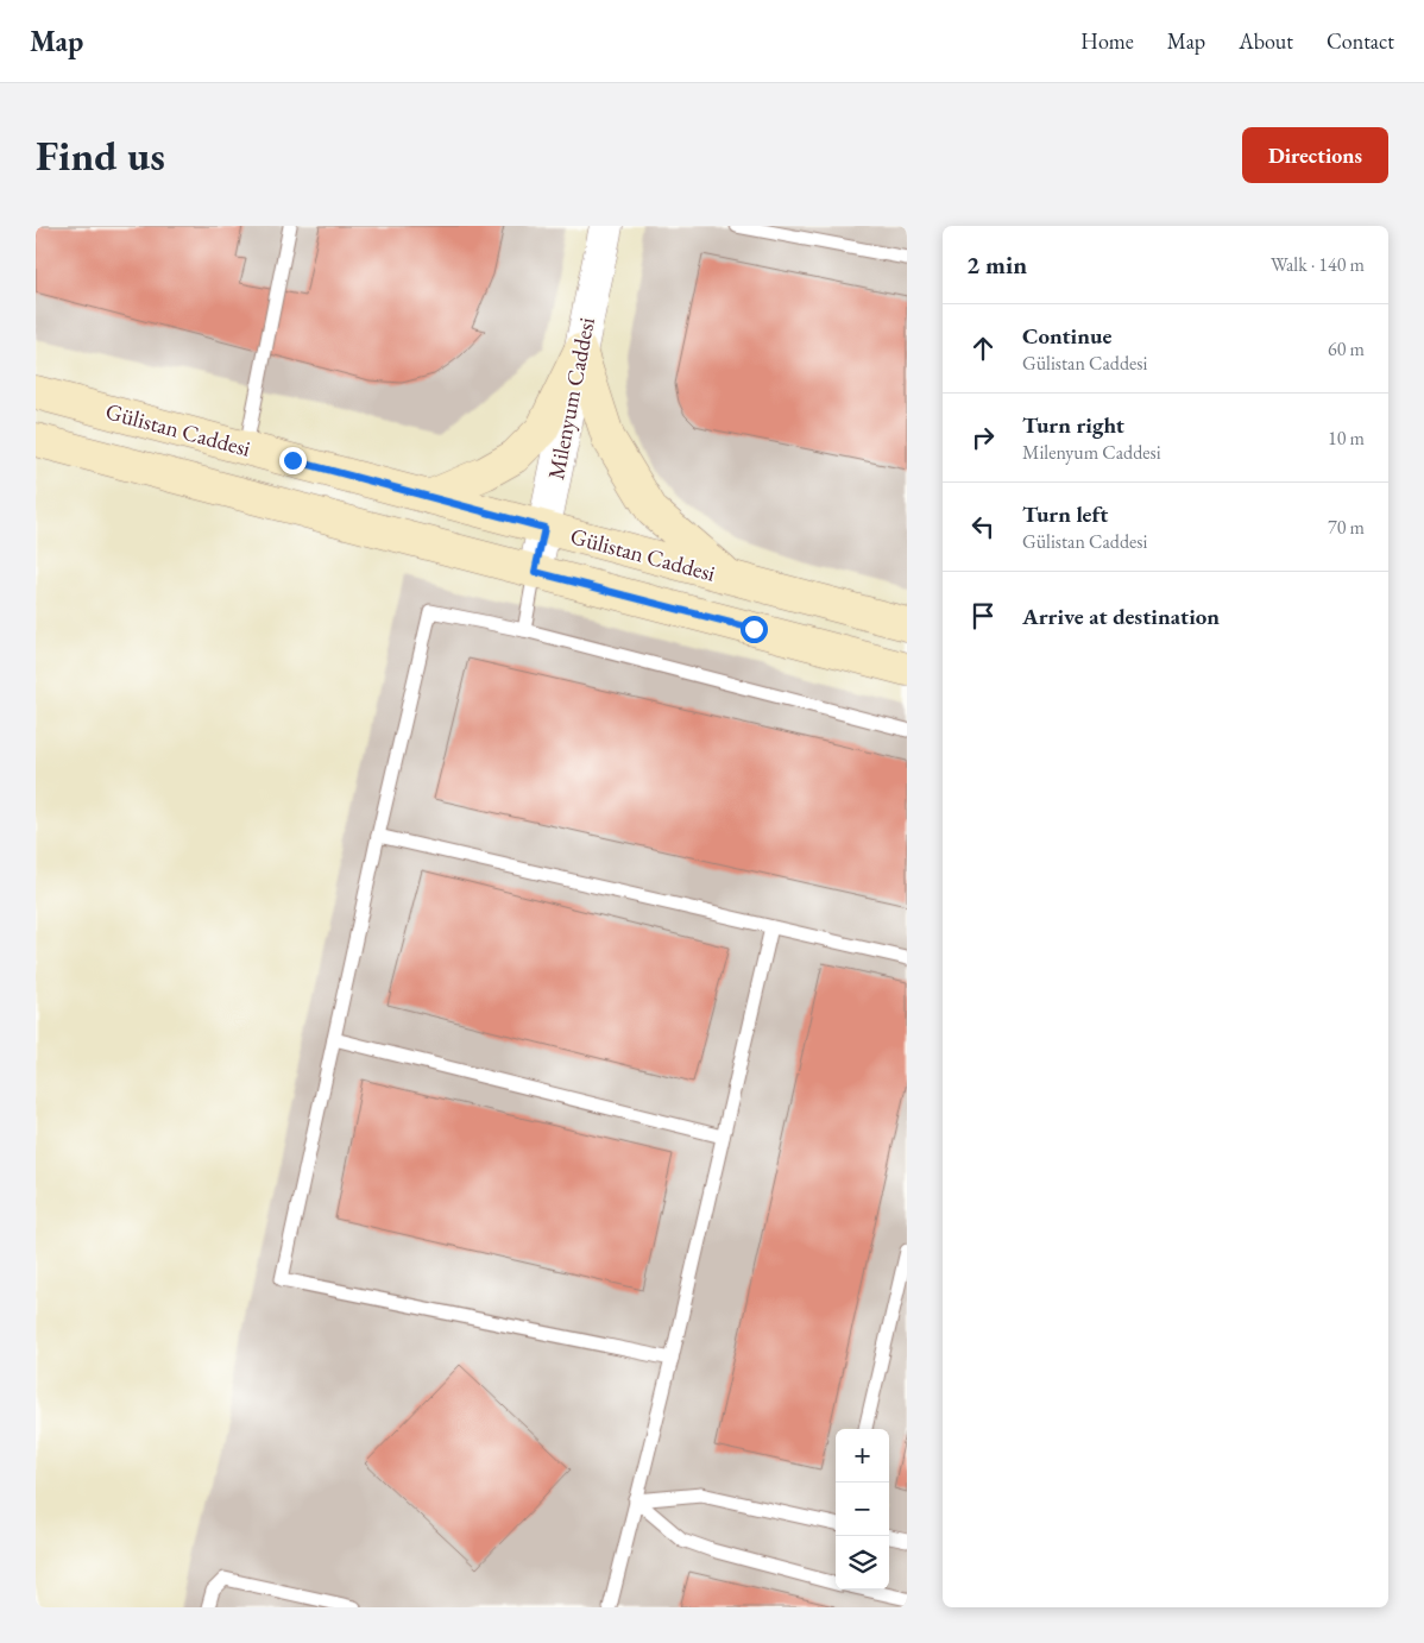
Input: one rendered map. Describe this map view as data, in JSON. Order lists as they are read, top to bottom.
{
  "streets": {
    "main road": ["Gülistan Caddesi"],
    "street": ["Milenyum Caddesi"]
  },
  "crossings": [
    ["Milenyum Caddesi", "Gülistan Caddesi"]
  ],
  "page": {
    "header": "Map",
    "nav": [
      "Home",
      "Map",
      "About",
      "Contact"
    ],
    "buttons": "Directions",
    "title": "Find us",
    "heading": ["2 min", "Walk · 140 m"],
    "list": [
      ["Continue", "Gülistan Caddesi", "60 m"],
      ["Turn right", "Milenyum Caddesi", "10 m"],
      ["Turn left", "Gülistan Caddesi", "70 m"],
      "Arrive at destination"
    ],
    "map_buttons": ["+", "−"]
  }
}
